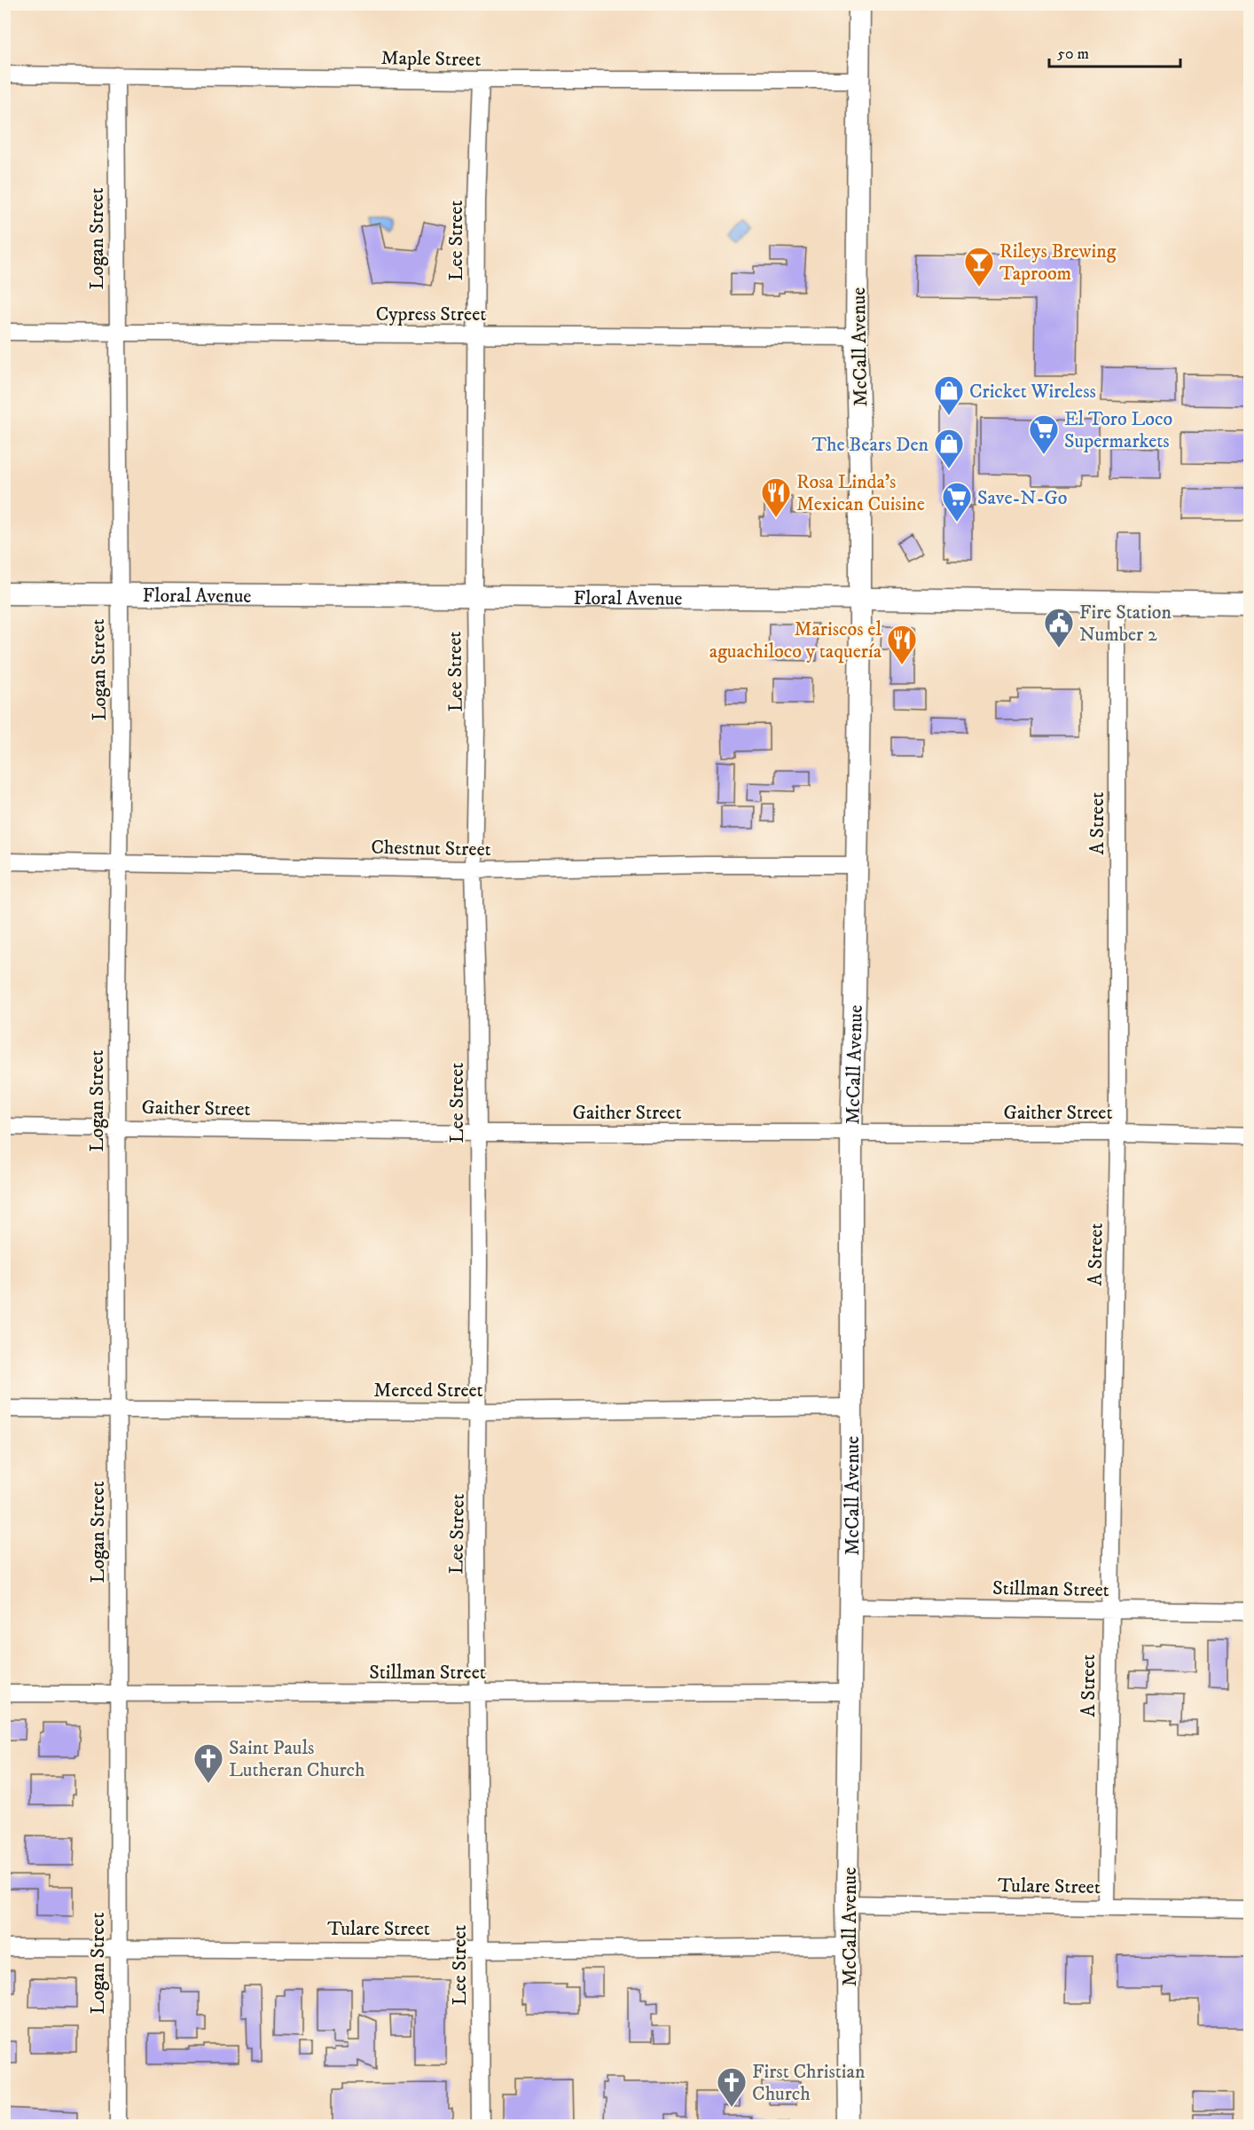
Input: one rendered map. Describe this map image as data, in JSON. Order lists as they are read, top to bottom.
{
  "streets": {
    "main road": ["McCall Avenue", "Floral Avenue"],
    "street": [
      "Maple Street",
      "Logan Street",
      "Lee Street",
      "Cypress Street",
      "A Street",
      "Chestnut Street",
      "Gaither Street",
      "Merced Street",
      "Stillman Street",
      "Tulare Street"
    ]
  },
  "crossings": [
    ["Maple Street", "Logan Street"],
    ["Maple Street", "Lee Street"],
    ["Maple Street", "McCall Avenue"],
    ["Logan Street", "Cypress Street"],
    ["Logan Street", "Floral Avenue"],
    ["Logan Street", "Chestnut Street"],
    ["Logan Street", "Gaither Street"],
    ["Logan Street", "Merced Street"],
    ["Logan Street", "Stillman Street"],
    ["Logan Street", "Tulare Street"],
    ["Lee Street", "Cypress Street"],
    ["Lee Street", "Floral Avenue"],
    ["Lee Street", "Chestnut Street"],
    ["Lee Street", "Gaither Street"],
    ["Lee Street", "Merced Street"],
    ["Lee Street", "Stillman Street"],
    ["Lee Street", "Tulare Street"],
    ["Cypress Street", "McCall Avenue"],
    ["McCall Avenue", "Floral Avenue"],
    ["McCall Avenue", "Chestnut Street"],
    ["McCall Avenue", "Gaither Street"],
    ["McCall Avenue", "Merced Street"],
    ["McCall Avenue", "Stillman Street"],
    ["McCall Avenue", "Tulare Street"],
    ["Floral Avenue", "A Street"],
    ["A Street", "Gaither Street"],
    ["A Street", "Stillman Street"],
    ["A Street", "Tulare Street"]
  ],
  "places": {
    "bar": ["Rileys Brewing Taproom"],
    "shop": ["Cricket Wireless", "The Bears Den"],
    "supermarket": ["El Toro Loco Supermarkets", "Save-N-Go"],
    "restaurant": ["Rosa Linda's Mexican Cuisine", "Mariscos el aguachiloco y taquería"],
    "public building": ["Fire Station Number 2"],
    "church": ["Saint Pauls Lutheran Church", "First Christian Church"]
  },
  "scale_bar": "50 m"
}
